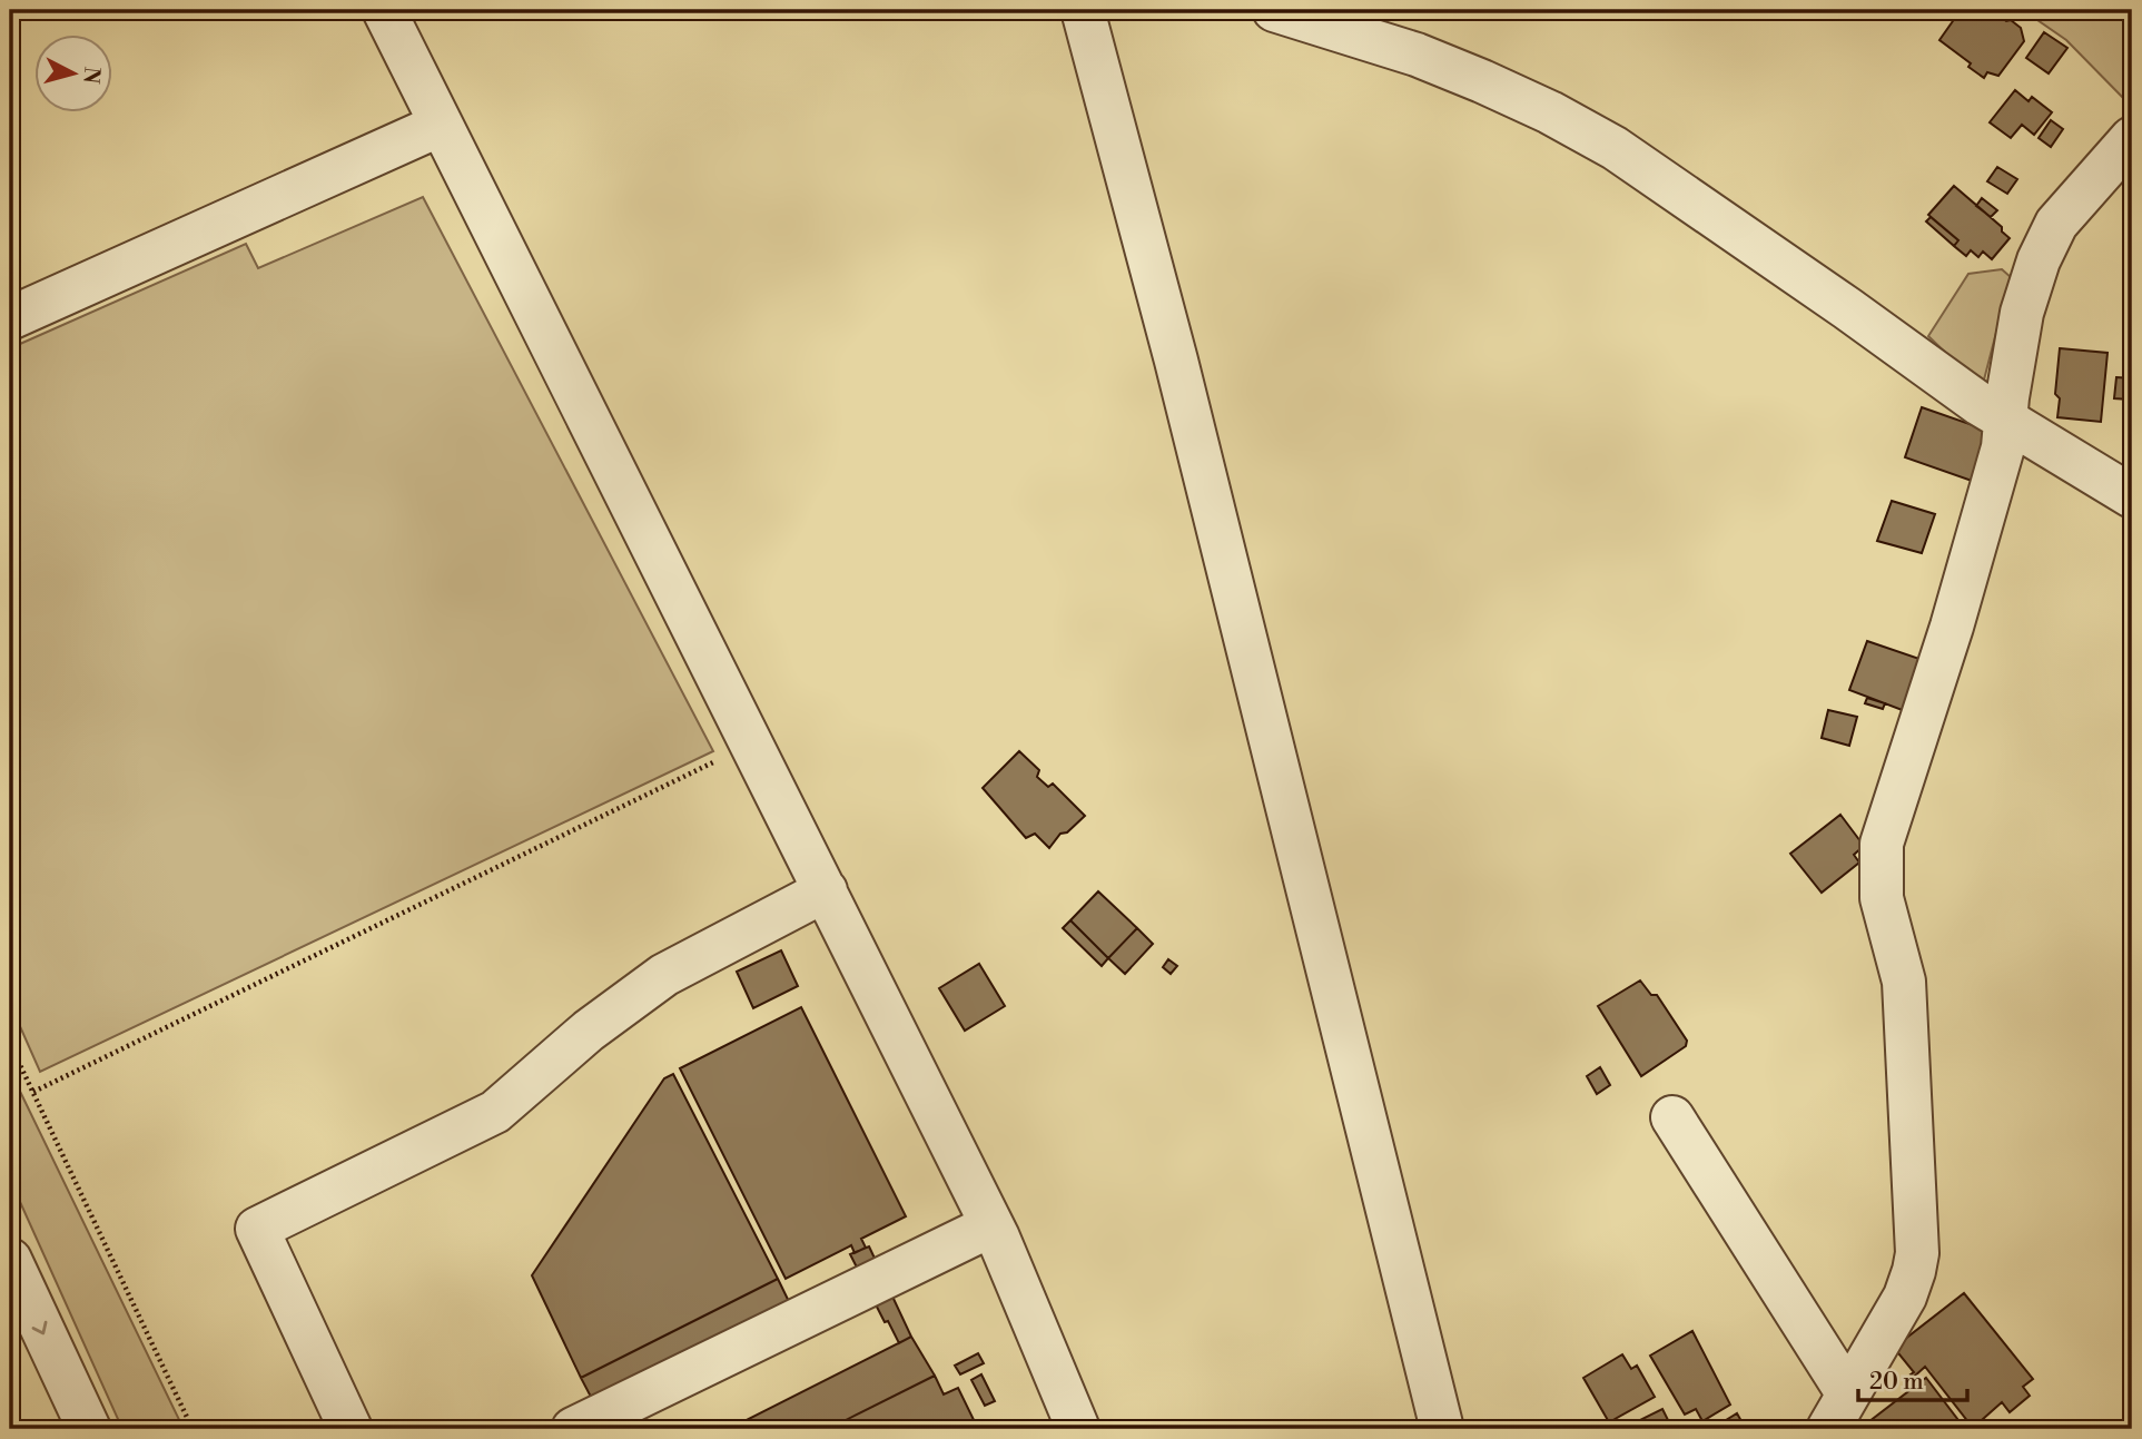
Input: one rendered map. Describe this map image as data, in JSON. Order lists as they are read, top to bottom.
{
  "scale_bar": "20 m",
  "north": "right"
}
